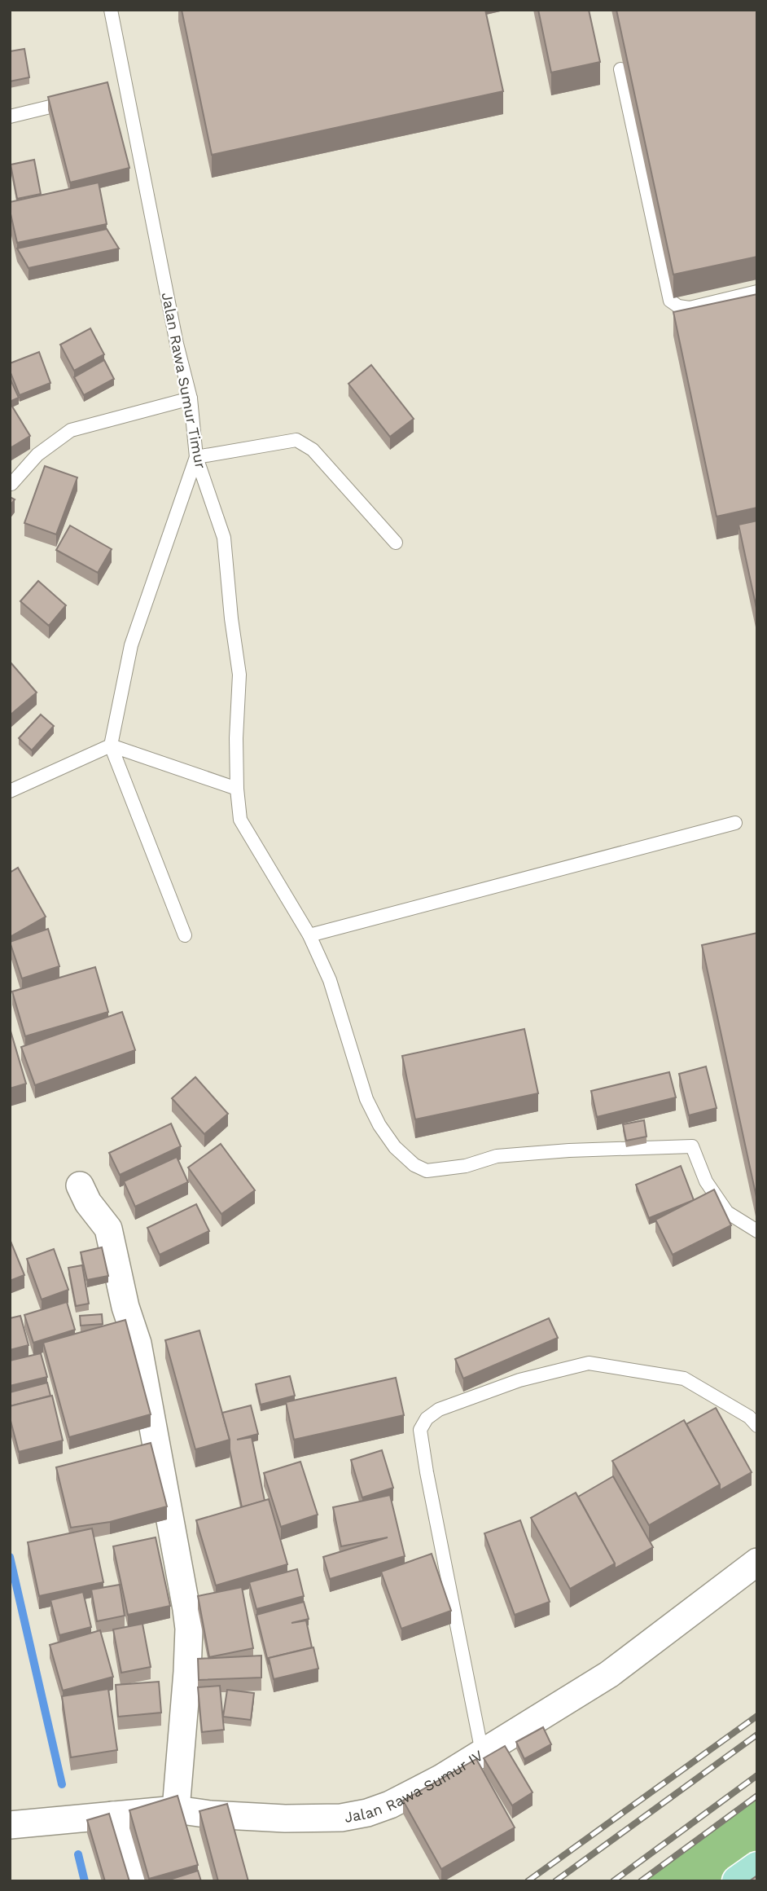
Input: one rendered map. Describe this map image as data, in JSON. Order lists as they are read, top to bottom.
{
  "streets": {
    "street": ["Jalan Rawa Sumur IV"],
    "lane": ["Jalan Rawa Sumur Timur"]
  }
}
